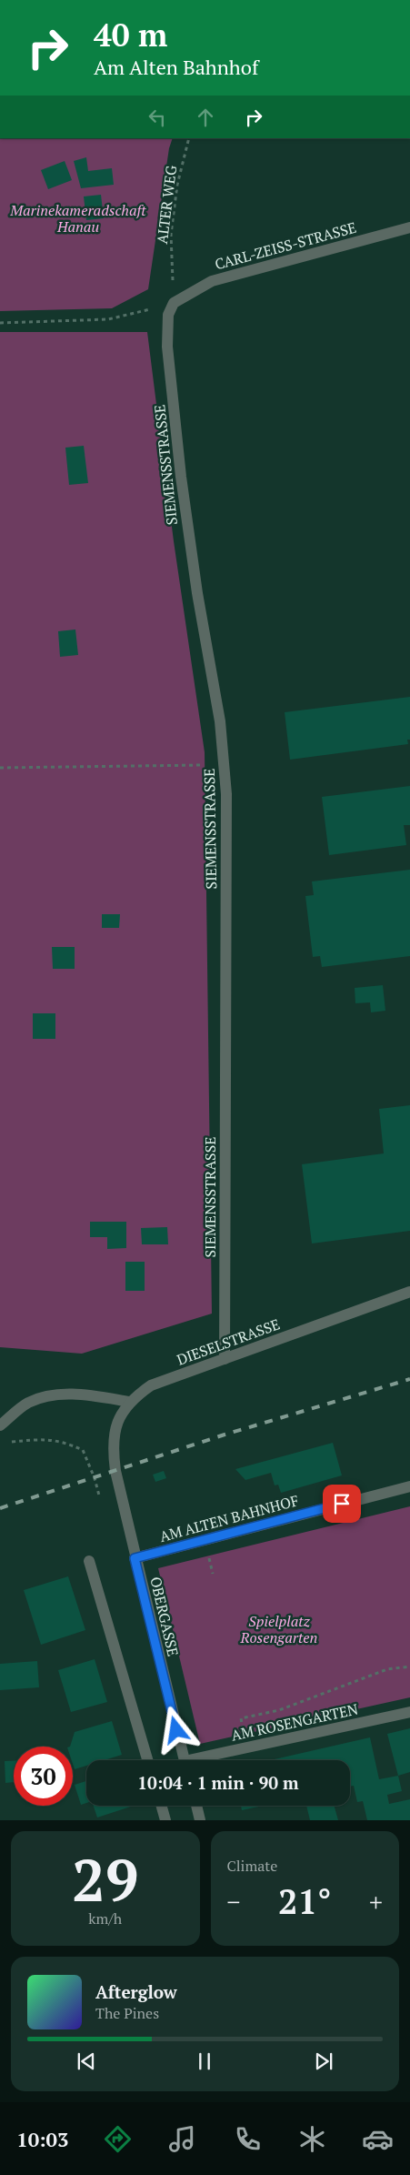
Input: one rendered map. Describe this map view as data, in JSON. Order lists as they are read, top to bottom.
{
  "streets": {
    "street": [
      "CARL-ZEISS-STRASSE",
      "SIEMENSSTRASSE",
      "DIESELSTRASSE",
      "AM ALTEN BAHNHOF",
      "OBERGASSE",
      "AM ROSENGARTEN"
    ],
    "path": ["ALTER WEG"]
  },
  "crossings": [
    ["ALTER WEG", "CARL-ZEISS-STRASSE"],
    ["ALTER WEG", "SIEMENSSTRASSE"],
    ["CARL-ZEISS-STRASSE", "SIEMENSSTRASSE"],
    ["SIEMENSSTRASSE", "DIESELSTRASSE"],
    ["DIESELSTRASSE", "OBERGASSE"],
    ["AM ALTEN BAHNHOF", "OBERGASSE"]
  ],
  "parks": ["Marinekameradschaft Hanau", "Spielplatz Rosengarten"],
  "page": {
    "turn": ["40 m", "Am Alten Bahnhof"],
    "limit": "30",
    "trip": "10:04 · 1 min · 90 m",
    "tile": [
      ["29", "km/h"],
      "Climate"
    ],
    "heat": ["−", "21°", "+"],
    "song": ["Afterglow", "The Pines"],
    "tabs": "10:03"
  }
}
